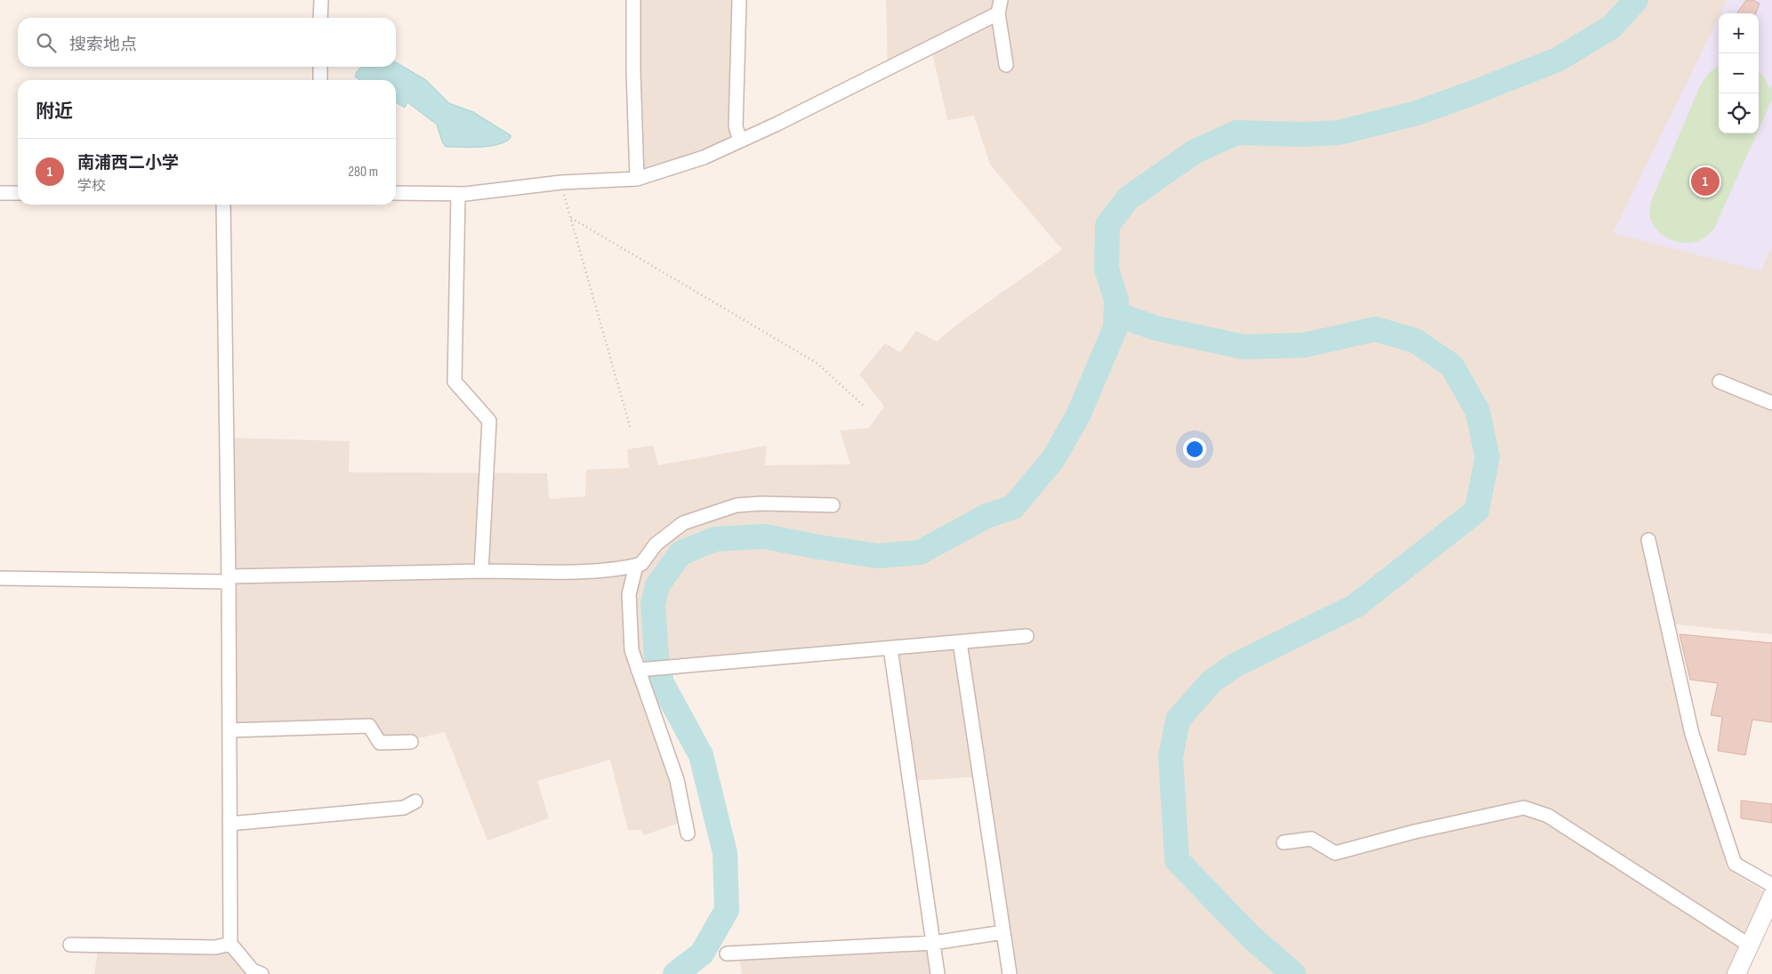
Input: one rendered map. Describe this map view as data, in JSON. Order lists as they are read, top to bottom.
{
  "page": {
    "map_buttons": ["+", "−"],
    "search": "搜索地点",
    "heading": "附近",
    "list": [
      {
        "mark": "1",
        "name": "南浦西二小学",
        "note": "学校",
        "value": "280 m"
      }
    ],
    "pins": "1"
  }
}
